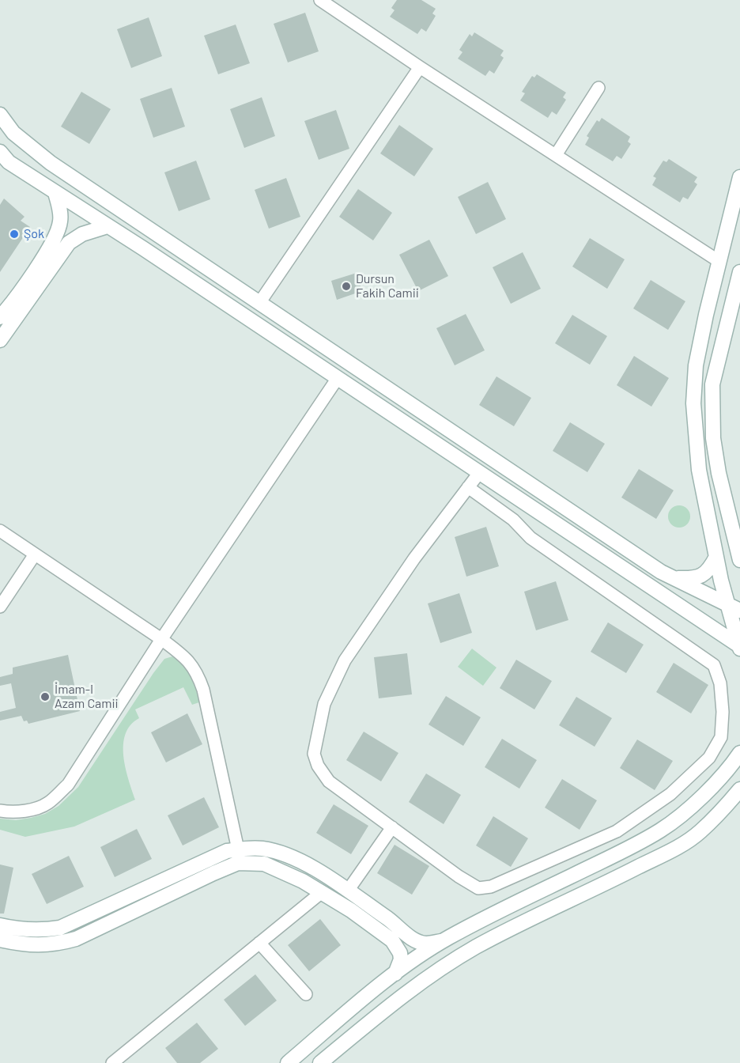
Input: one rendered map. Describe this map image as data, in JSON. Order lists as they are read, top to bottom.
{
  "places": ["Şok", "Dursun Fakih Camii", "İmam-I Azam Camii"]
}
